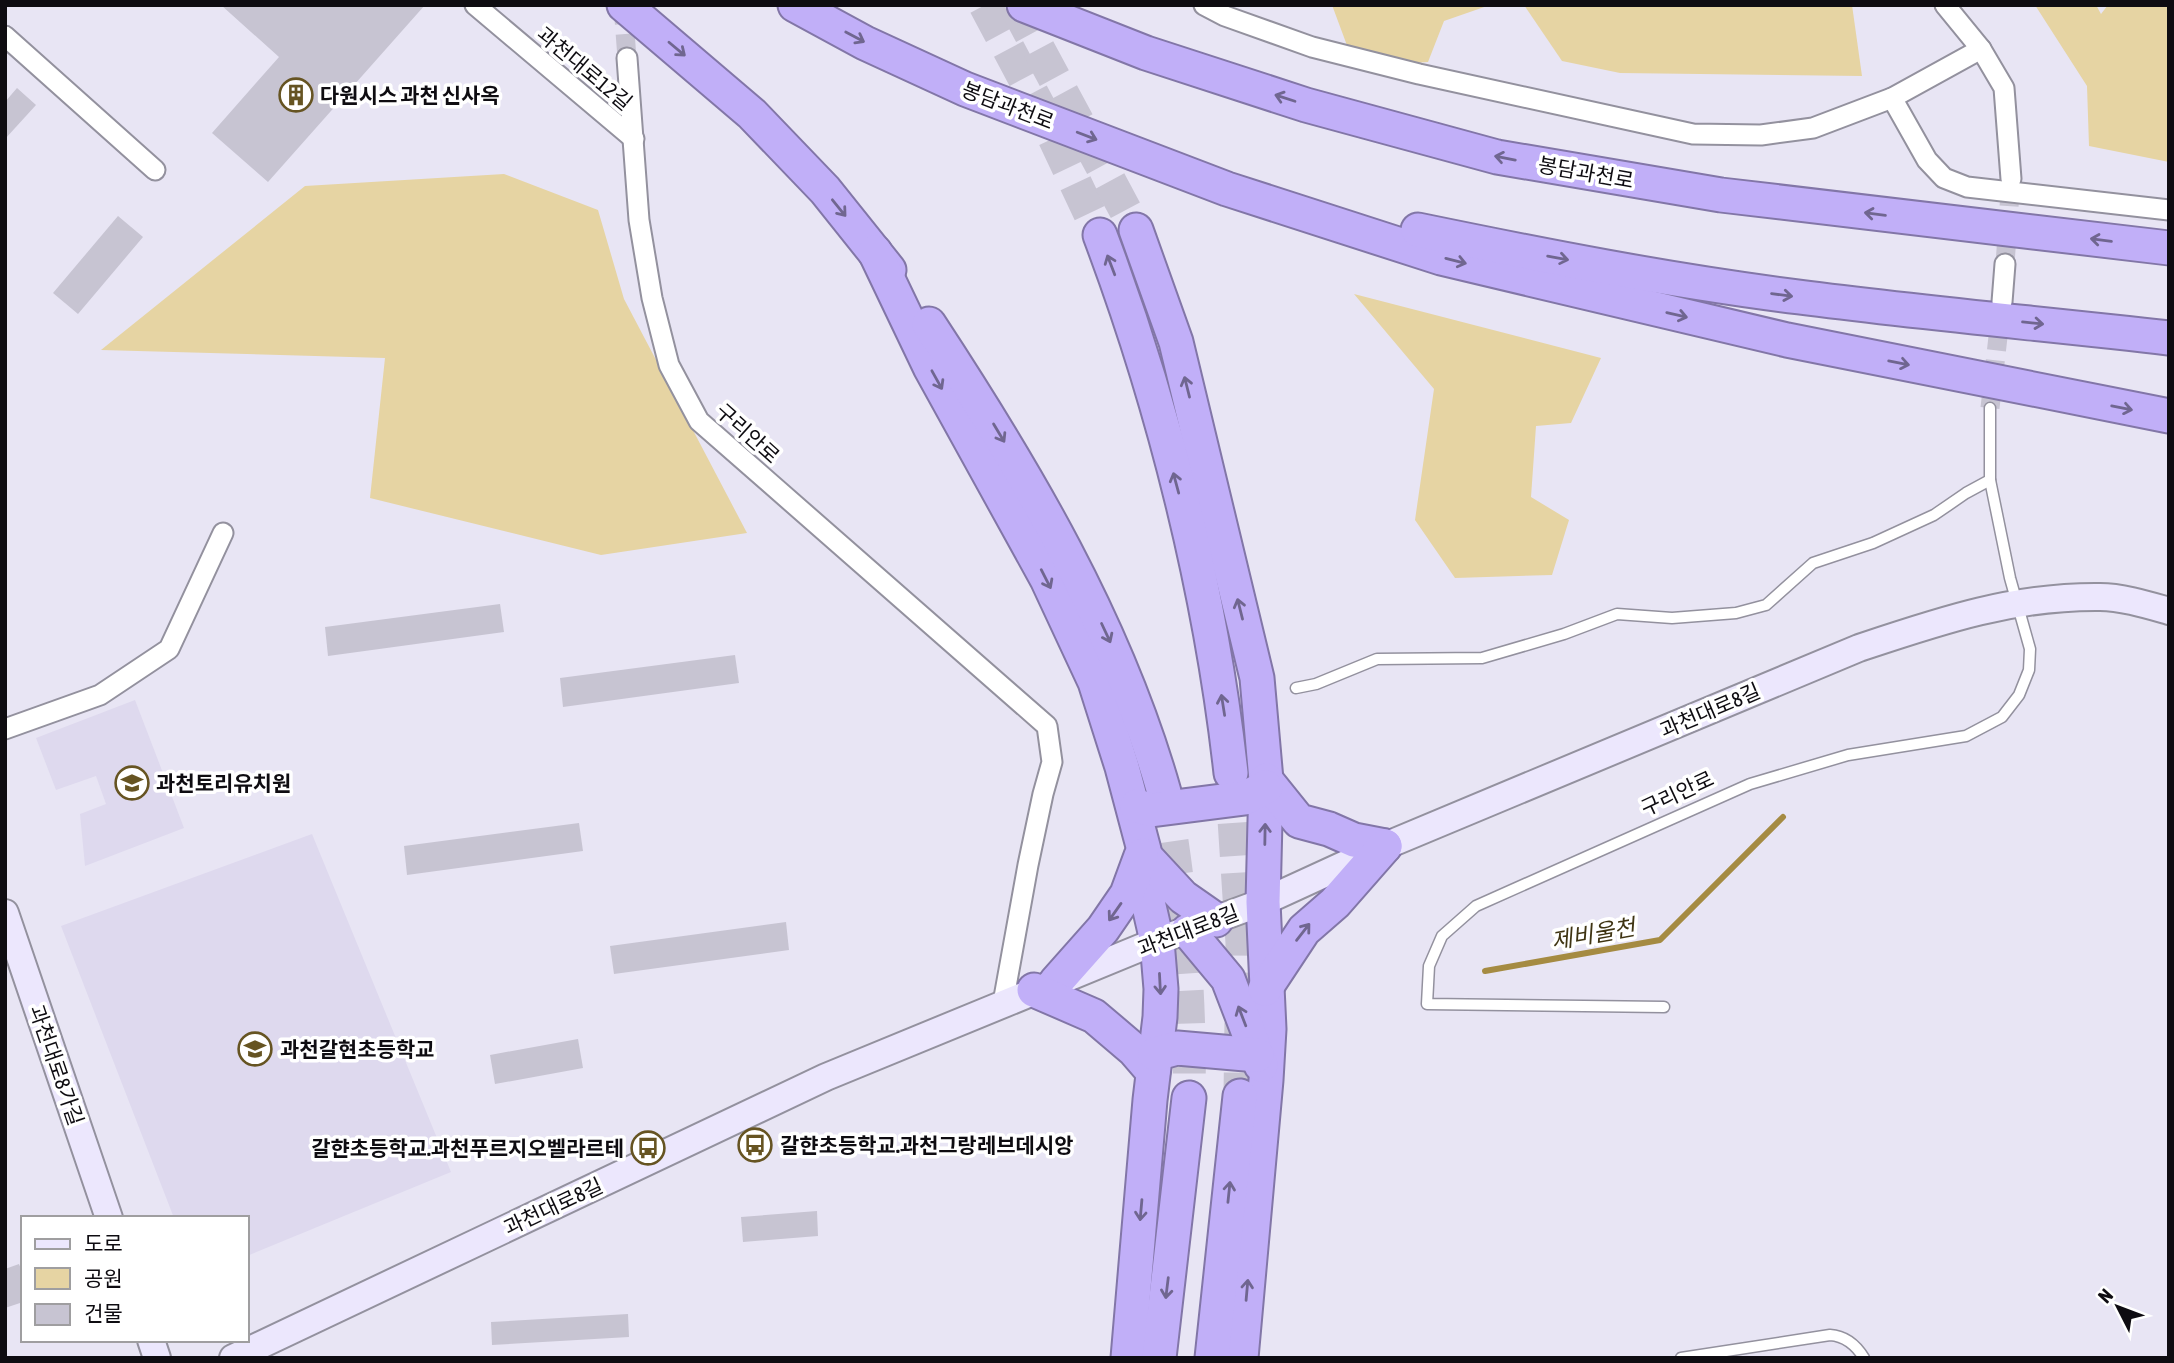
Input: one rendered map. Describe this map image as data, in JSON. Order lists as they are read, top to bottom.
{
  "streets": {
    "highway": ["봉담과천로"],
    "street": [
      "과천대로12길",
      "구리안로",
      "과천대로8길",
      "과천대로8가길"
    ]
  },
  "crossings": [
    ["과천대로12길", "구리안로"],
    ["구리안로", "과천대로8길"]
  ],
  "water": ["제비울천"],
  "places": {
    "building": ["다원시스 과천 신사옥"],
    "school or university": ["과천토리유치원", "과천갈현초등학교"],
    "bus stop": ["갈햔초등학교.과천그랑레브데시앙", "갈햔초등학교.과천푸르지오벨라르테"]
  },
  "legend": ["도로", "공원", "건물"],
  "north": "top left"
}
